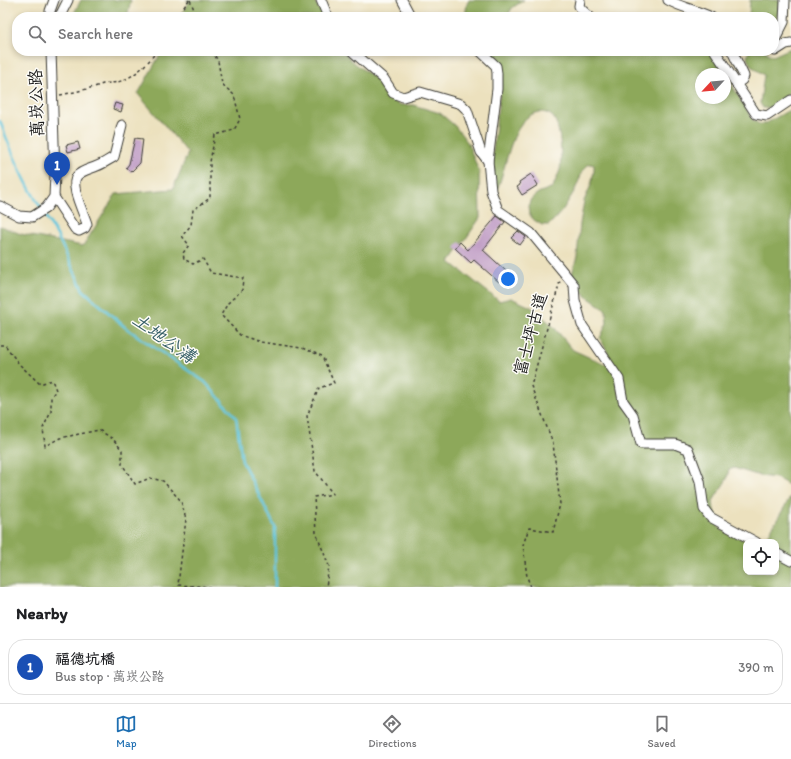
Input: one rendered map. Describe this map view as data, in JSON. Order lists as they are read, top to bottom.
{
  "streets": {
    "street": ["萬崁公路", "富士坪古道"]
  },
  "water": ["土地公溝"],
  "north": "bottom left",
  "page": {
    "search": "Search here",
    "pins": "1",
    "heading": "Nearby",
    "list": [
      {
        "mark": "1",
        "name": "福德坑橋",
        "note": "Bus stop · 萬崁公路",
        "value": "390 m"
      }
    ],
    "nav": ["Map", "Directions", "Saved"]
  }
}
